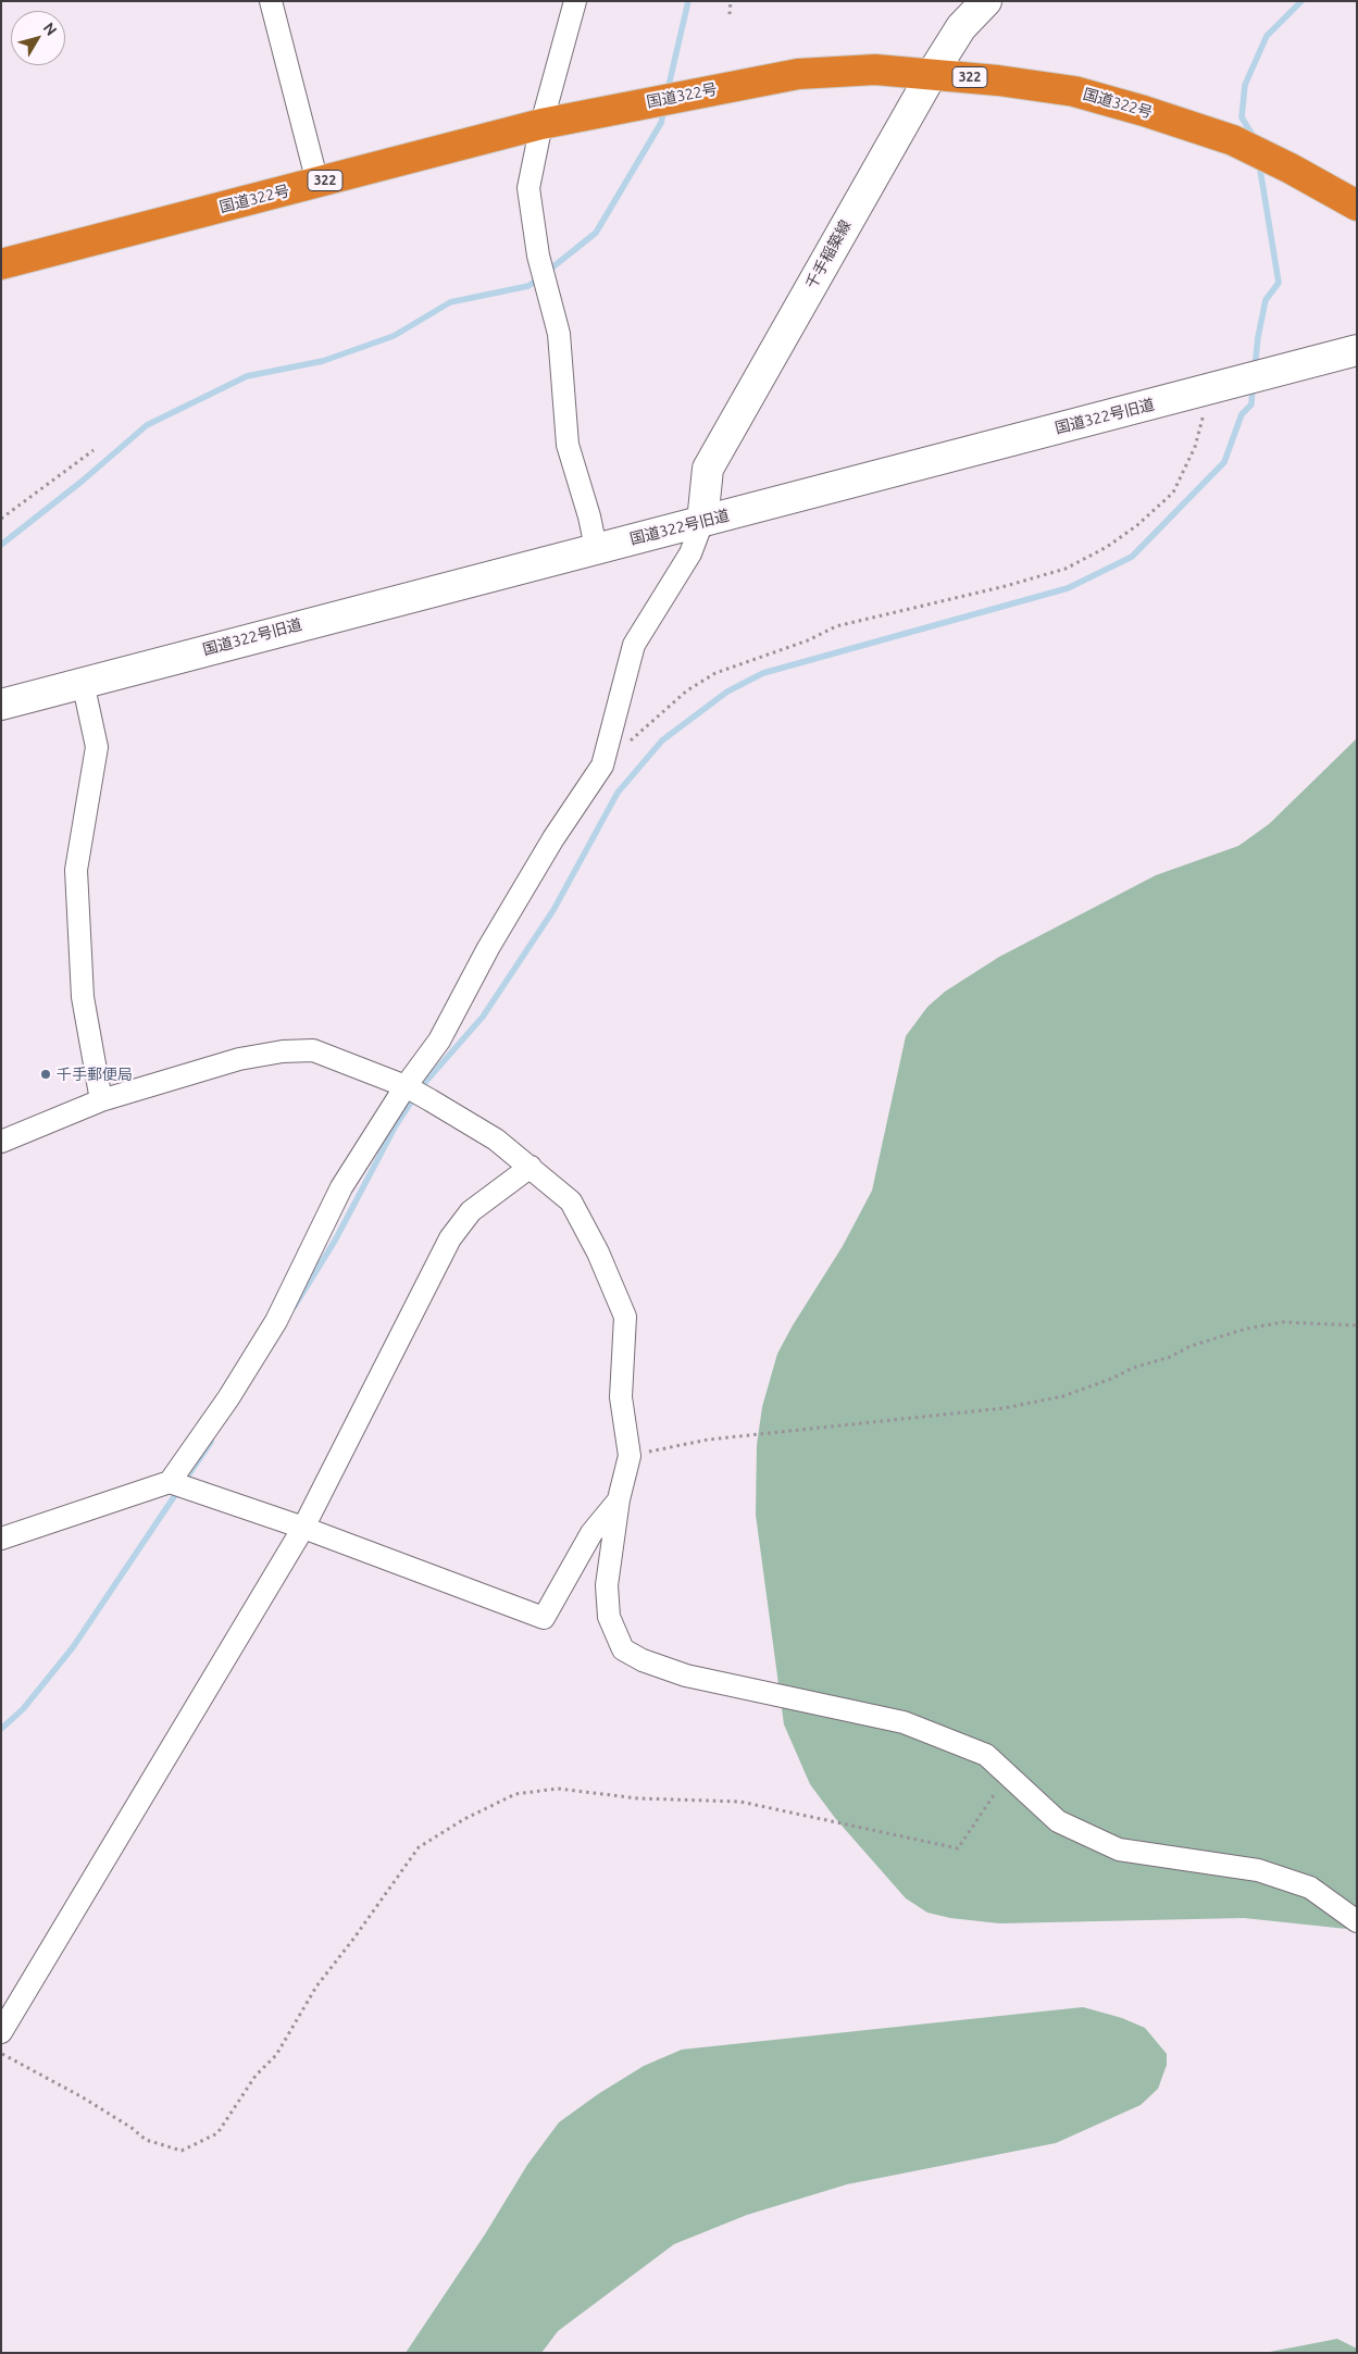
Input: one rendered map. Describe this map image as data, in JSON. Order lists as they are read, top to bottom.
{
  "streets": {
    "highway": ["322", "国道322号"],
    "street": ["千手稲築線", "国道322号旧道"]
  },
  "crossings": [
    ["国道322号", "千手稲築線"],
    ["千手稲築線", "国道322号旧道"]
  ],
  "places": ["千手郵便局"],
  "north": "top right"
}
